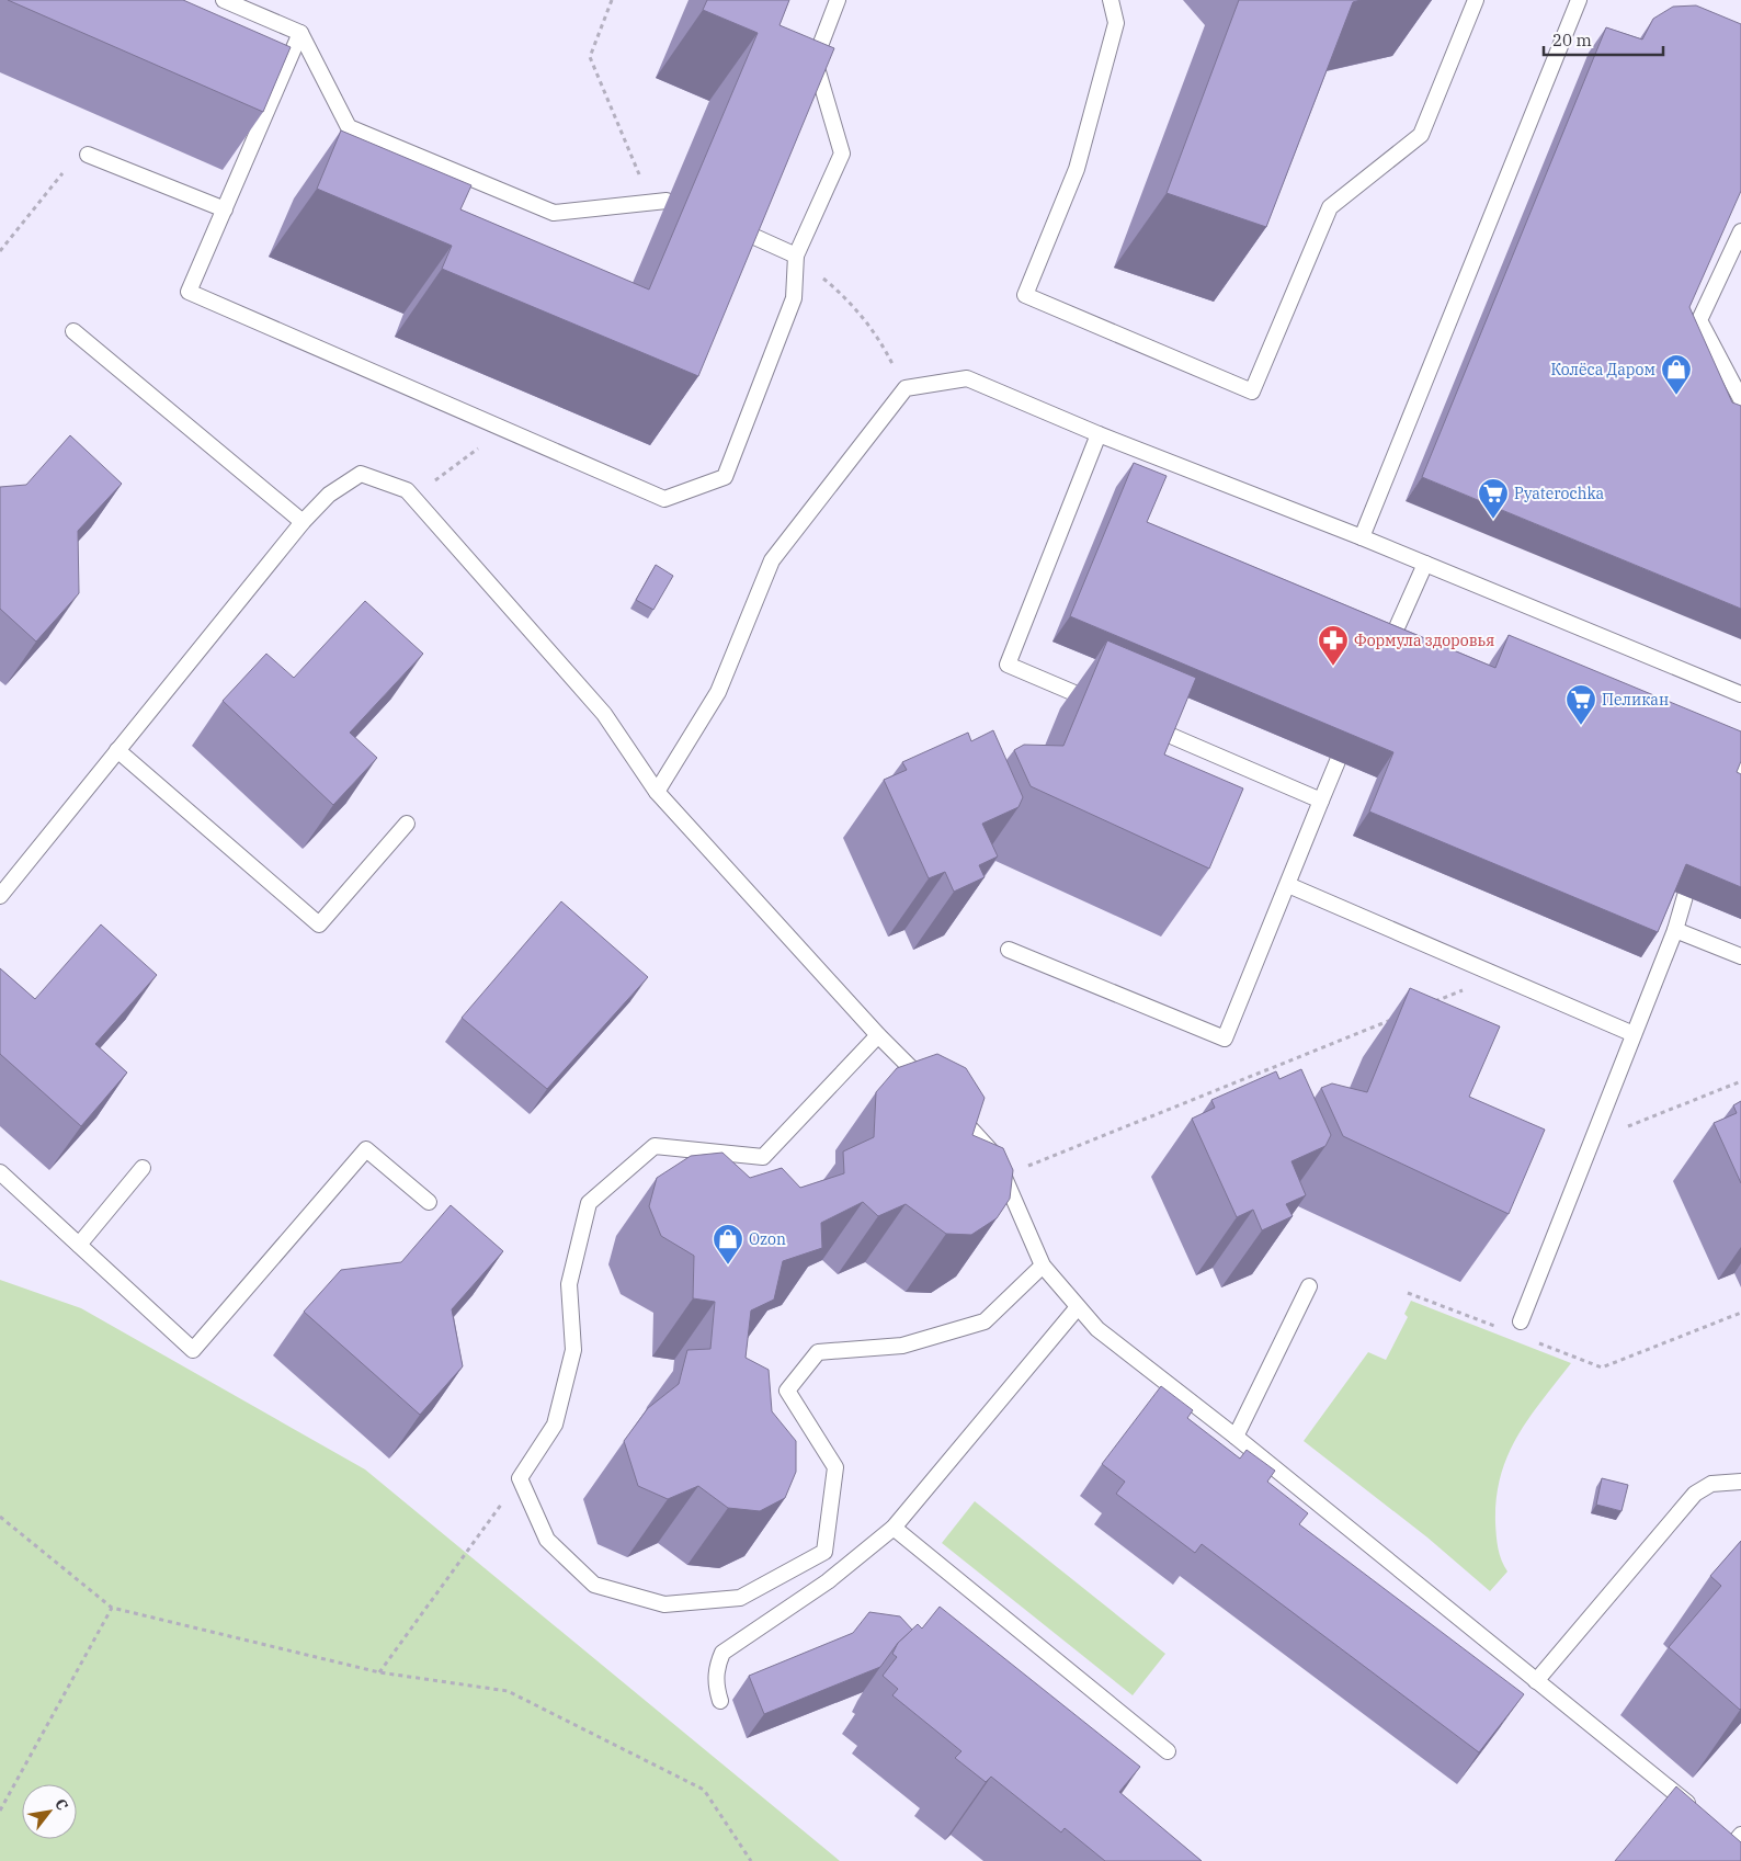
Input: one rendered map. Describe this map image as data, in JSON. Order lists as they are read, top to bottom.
{
  "places": {
    "shop": ["Колёса Даром", "Ozon"],
    "supermarket": ["Pyaterochka", "Пеликан"],
    "pharmacy": ["Формула здоровья"]
  },
  "scale_bar": "20 m",
  "north": "top right"
}
